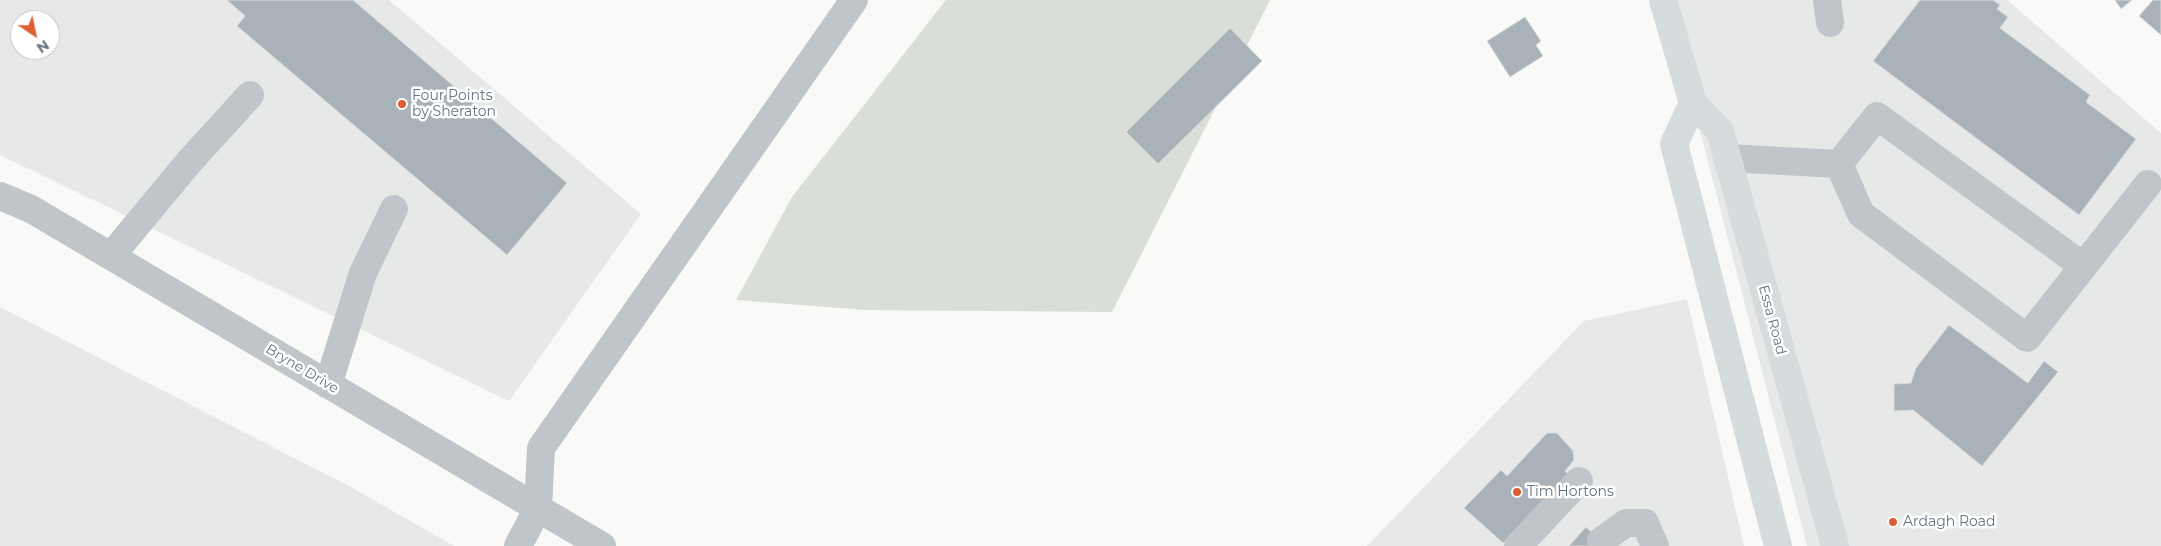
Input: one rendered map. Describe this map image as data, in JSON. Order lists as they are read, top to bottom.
{
  "streets": {
    "main road": ["Essa Road"],
    "street": ["Bryne Drive"]
  },
  "places": ["Four Points by Sheraton", "Tim Hortons", "Ardagh Road"],
  "north": "bottom right"
}
